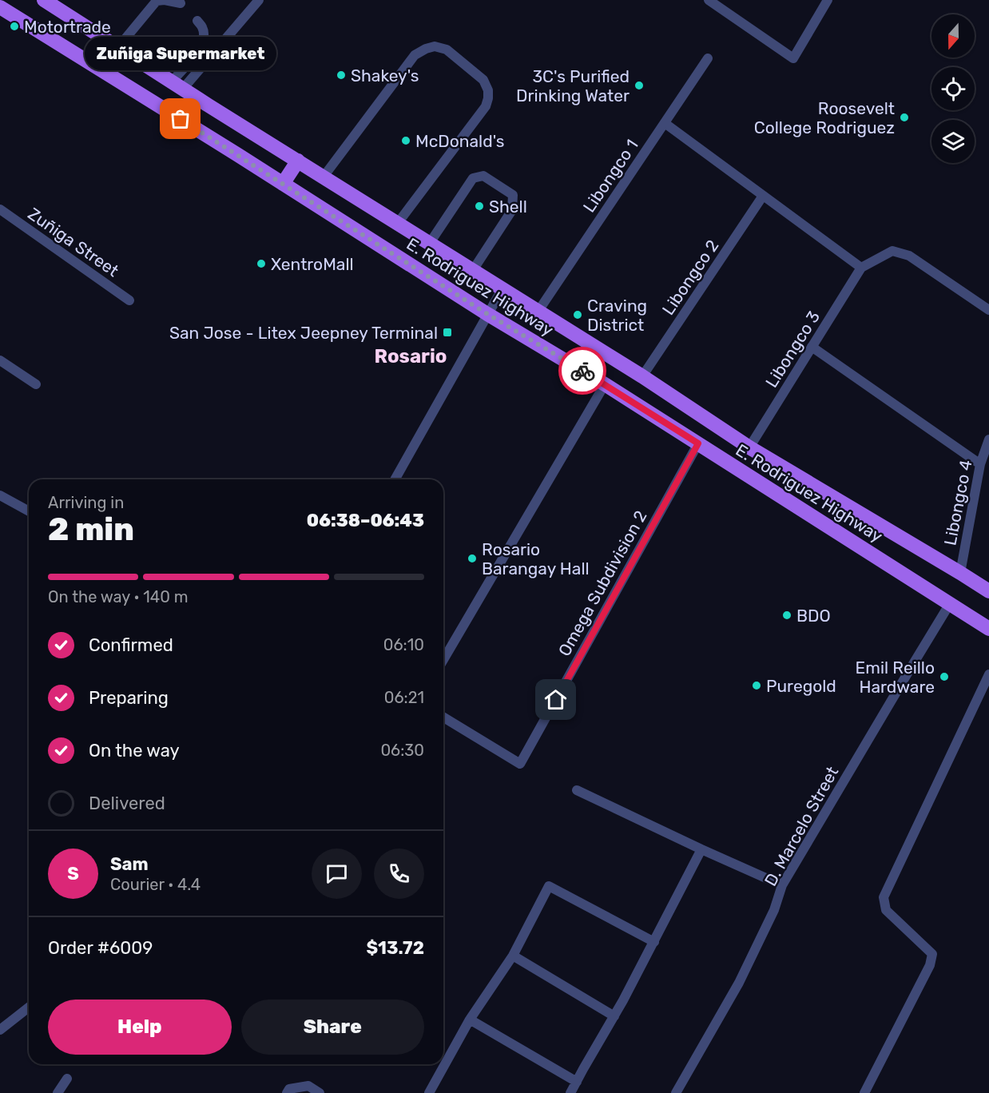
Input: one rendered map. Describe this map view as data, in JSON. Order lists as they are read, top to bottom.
{
  "streets": {
    "main road": ["E. Rodriguez Highway"],
    "street": [
      "Libongco 1",
      "Zuñiga Street",
      "Libongco 2",
      "Libongco 3",
      "Libongco 4",
      "Omega Subdivision 2",
      "D. Marcelo Street"
    ]
  },
  "crossings": [
    ["Libongco 1", "E. Rodriguez Highway"],
    ["Libongco 2", "E. Rodriguez Highway"],
    ["E. Rodriguez Highway", "Libongco 3"],
    ["E. Rodriguez Highway", "Libongco 4"],
    ["E. Rodriguez Highway", "Omega Subdivision 2"],
    ["E. Rodriguez Highway", "D. Marcelo Street"]
  ],
  "districts": ["Rosario"],
  "places": {
    "other": [
      "Motortrade",
      "Shakey's",
      "3C's Purified Drinking Water",
      "Roosevelt College Rodriguez",
      "Zuñiga Supermarket",
      "McDonald's",
      "Shell",
      "XentroMall",
      "Craving District",
      "Rosario Barangay Hall",
      "BDO",
      "Emil Reillo Hardware",
      "Puregold"
    ],
    "transit": ["San Jose - Litex Jeepney Terminal"]
  },
  "north": "bottom",
  "page": {
    "bubble": "Zuñiga Supermarket",
    "heading": ["2 min", "Arriving in", "06:38–06:43"],
    "panel": [
      "Sam",
      "Courier · 4.4",
      "Order #6009",
      "$13.72"
    ],
    "bar": "On the way · 140 m",
    "list": [
      ["Confirmed", "06:10"],
      ["Preparing", "06:21"],
      ["On the way", "06:30"],
      "Delivered"
    ],
    "round": "S",
    "buttons": ["Help", "Share"]
  }
}
